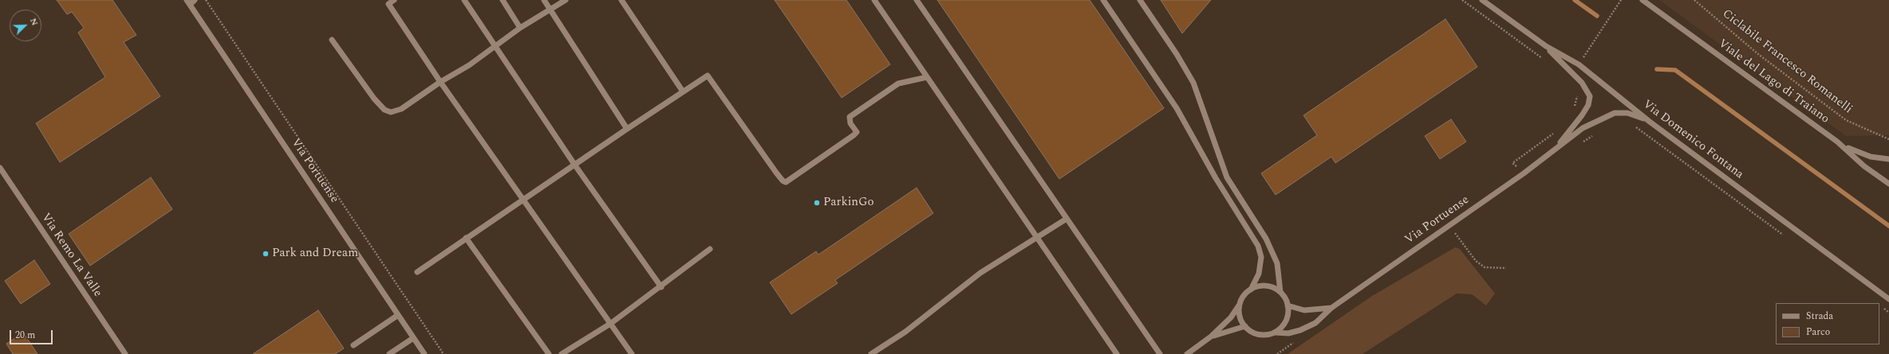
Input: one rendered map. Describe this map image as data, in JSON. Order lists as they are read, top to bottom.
{
  "streets": {
    "street": [
      "Viale del Lago di Traiano",
      "Via Domenico Fontana",
      "Via Portuense",
      "Via Remo La Valle"
    ],
    "path": ["Ciclabile Francesco Romanelli"]
  },
  "crossings": [
    ["Via Domenico Fontana", "Via Portuense"]
  ],
  "places": ["ParkinGo", "Park and Dream"],
  "legend": ["Strada", "Parco"],
  "scale_bar": "20 m",
  "north": "top right"
}
